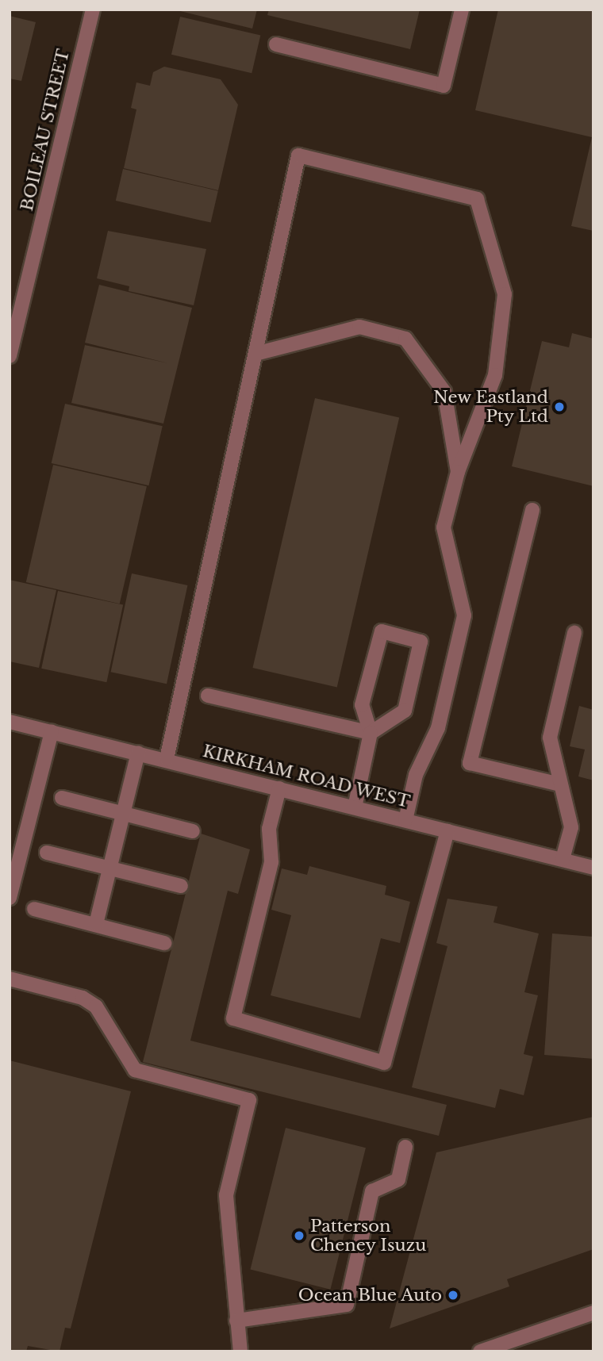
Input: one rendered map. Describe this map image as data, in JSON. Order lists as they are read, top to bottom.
{
  "streets": {
    "street": ["BOILEAU STREET", "KIRKHAM ROAD WEST"]
  },
  "places": ["New Eastland Pty Ltd", "Patterson Cheney Isuzu", "Ocean Blue Auto"]
}
